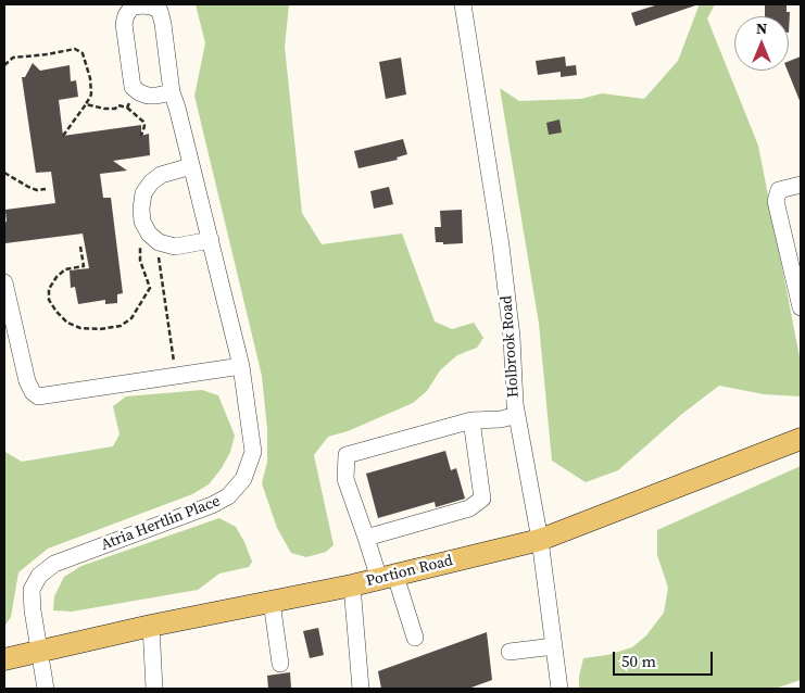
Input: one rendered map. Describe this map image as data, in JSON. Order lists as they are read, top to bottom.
{
  "streets": {
    "main road": ["Portion Road"],
    "street": ["Holbrook Road", "Atria Hertlin Place"]
  },
  "crossings": [
    ["Holbrook Road", "Portion Road"],
    ["Atria Hertlin Place", "Portion Road"]
  ],
  "scale_bar": "50 m",
  "north": "top"
}
